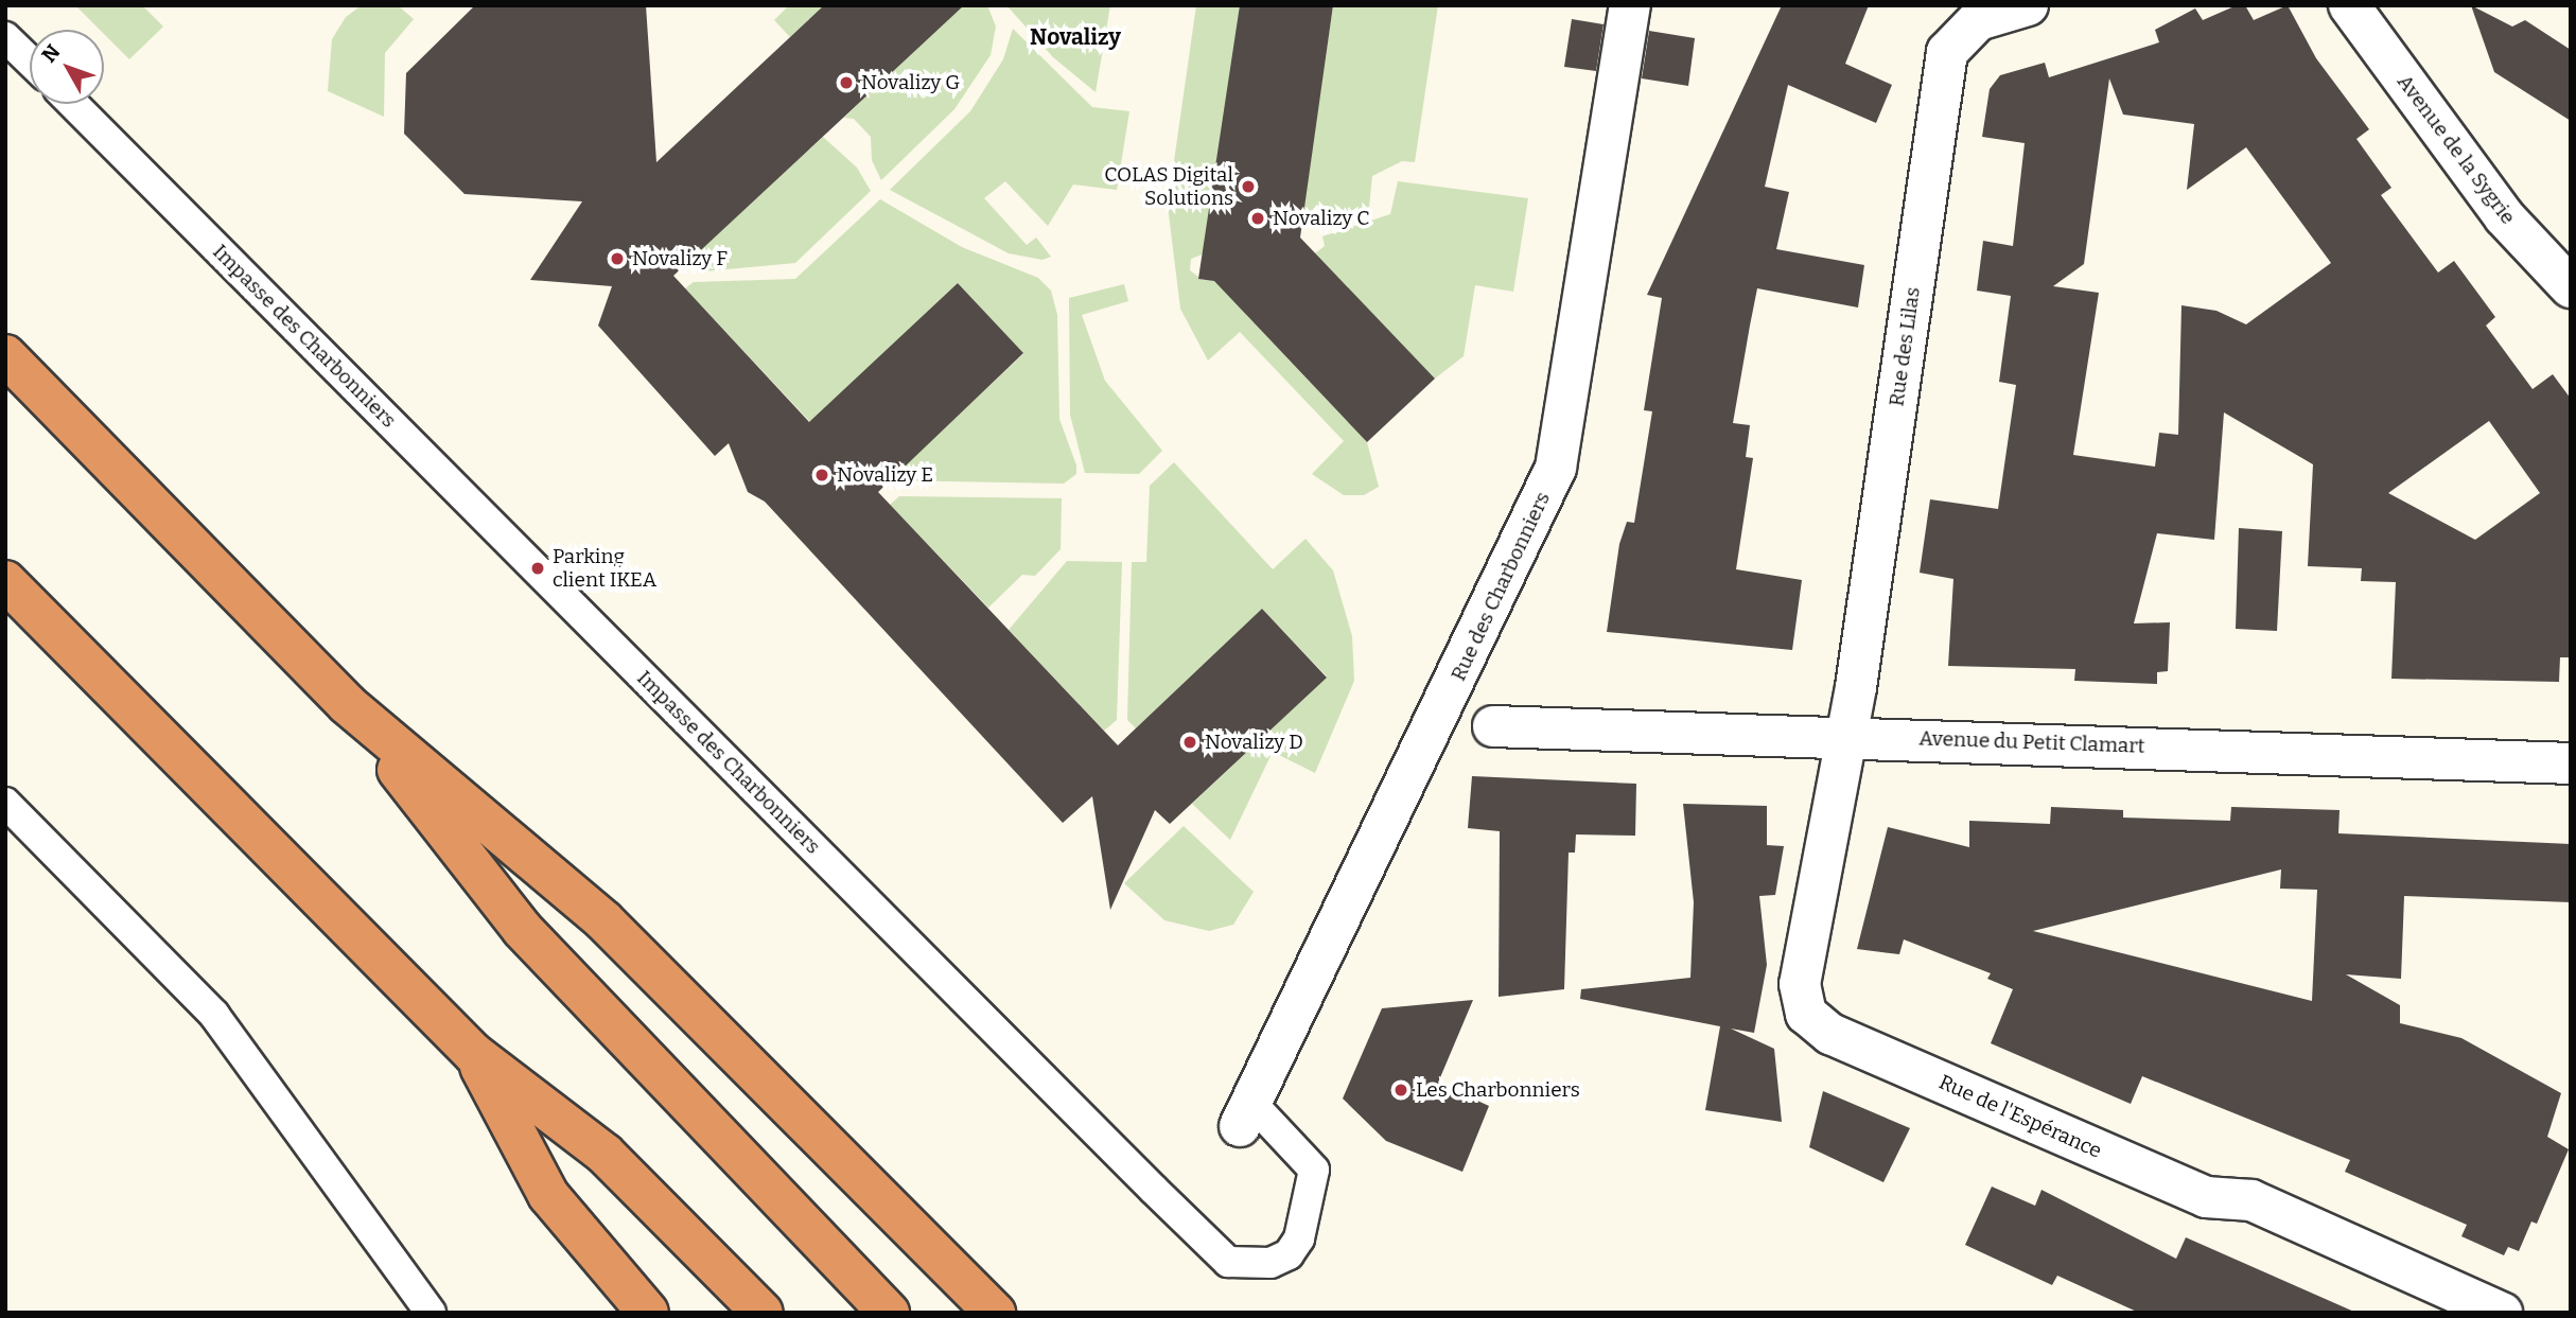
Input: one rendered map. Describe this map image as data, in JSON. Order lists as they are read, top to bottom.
{
  "streets": {
    "street": [
      "Avenue de la Sygrie",
      "Rue des Lilas",
      "Rue des Charbonniers",
      "Avenue du Petit Clamart",
      "Rue de l'Espérance"
    ],
    "lane": ["Impasse des Charbonniers"]
  },
  "crossings": [
    ["Impasse des Charbonniers", "Rue des Charbonniers"],
    ["Rue des Lilas", "Avenue du Petit Clamart"],
    ["Rue des Lilas", "Rue de l'Espérance"],
    ["Avenue du Petit Clamart", "Rue de l'Espérance"]
  ],
  "districts": ["Novalizy"],
  "places": [
    "Novalizy G",
    "COLAS Digital Solutions",
    "Novalizy C",
    "Novalizy F",
    "Novalizy E",
    "Parking client IKEA",
    "Novalizy D",
    "Les Charbonniers"
  ],
  "north": "top left"
}
